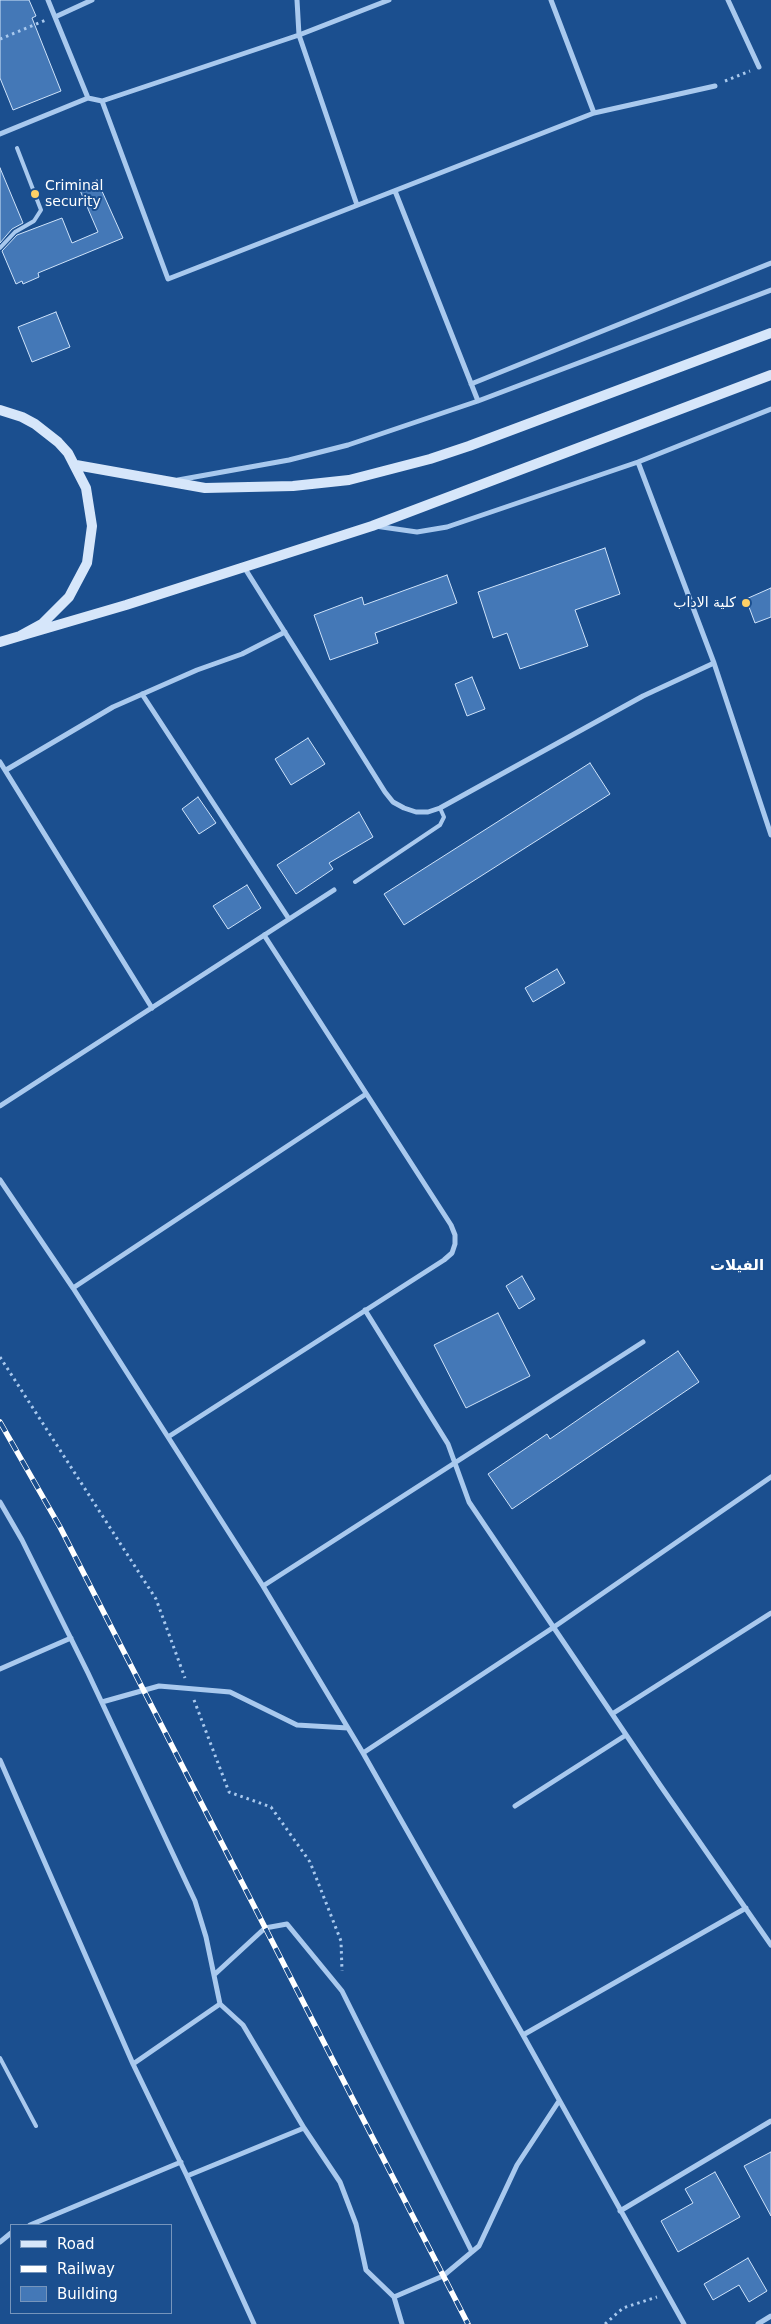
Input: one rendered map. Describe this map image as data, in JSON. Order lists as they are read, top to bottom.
{
  "districts": ["الفيلات"],
  "places": ["Criminal security", "كلية الاداب"],
  "legend": ["Road", "Railway", "Building"]
}
